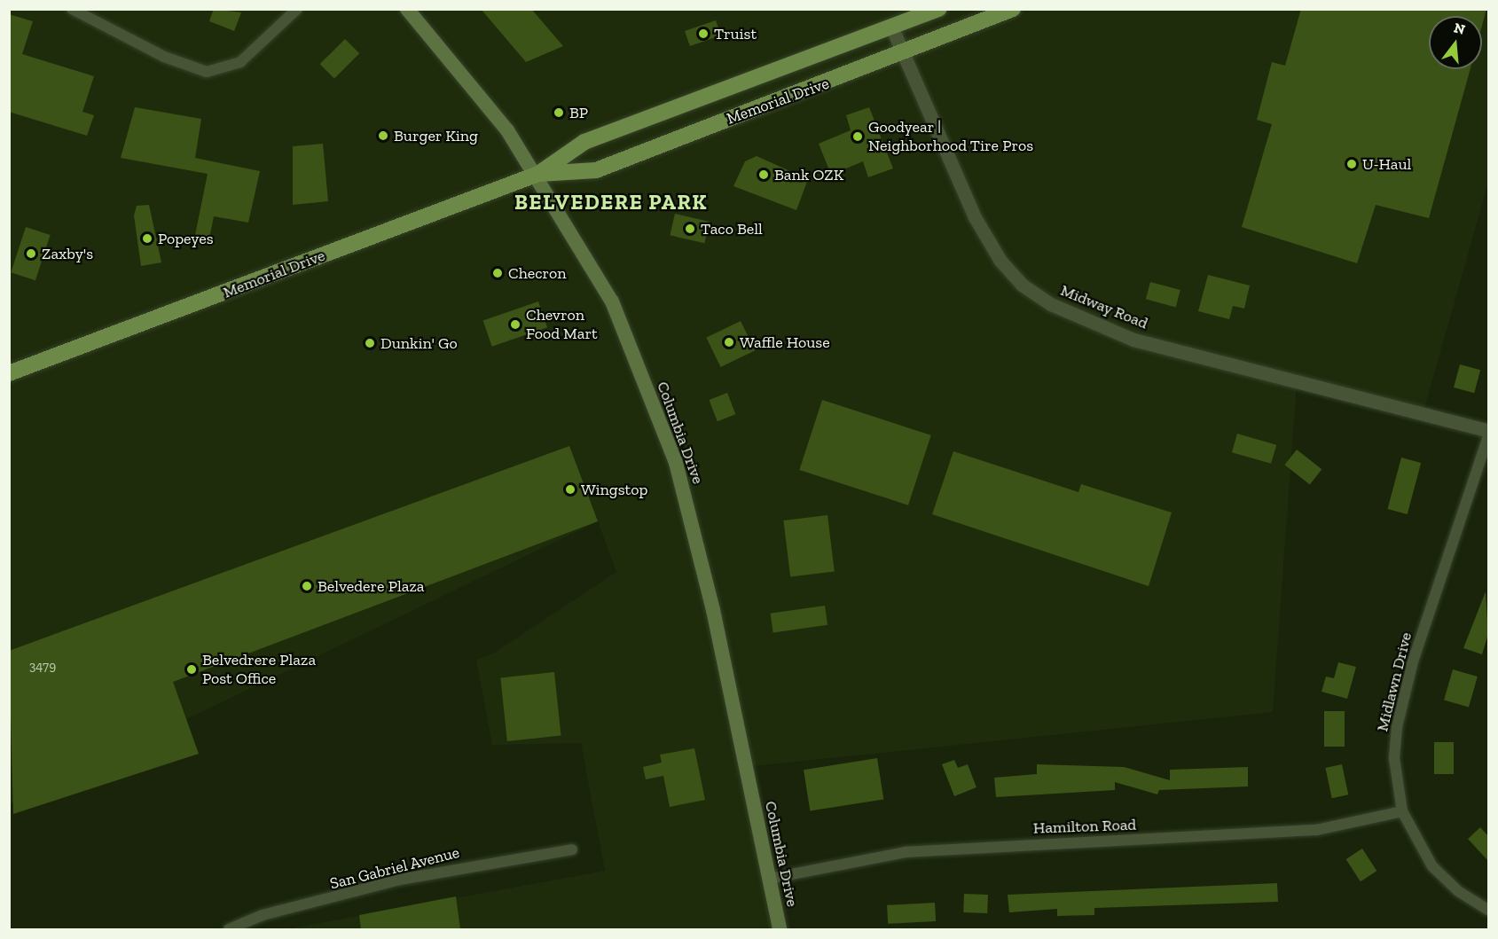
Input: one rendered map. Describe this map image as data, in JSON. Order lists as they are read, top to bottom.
{
  "streets": {
    "main road": ["Memorial Drive", "Columbia Drive"],
    "street": [
      "Midway Road",
      "Midlawn Drive",
      "Hamilton Road",
      "San Gabriel Avenue"
    ]
  },
  "crossings": [
    ["Memorial Drive", "Midway Road"],
    ["Memorial Drive", "Columbia Drive"],
    ["Columbia Drive", "Hamilton Road"],
    ["Midlawn Drive", "Hamilton Road"]
  ],
  "districts": ["BELVEDERE PARK"],
  "places": [
    "Truist",
    "BP",
    "Burger King",
    "Goodyear | Neighborhood Tire Pros",
    "U-Haul",
    "Bank OZK",
    "Taco Bell",
    "Popeyes",
    "Zaxby's",
    "Checron",
    "Chevron Food Mart",
    "Waffle House",
    "Dunkin' Go",
    "Wingstop",
    "Belvedere Plaza",
    "Belvedrere Plaza Post Office"
  ],
  "house_numbers": ["3479"],
  "north": "top"
}
